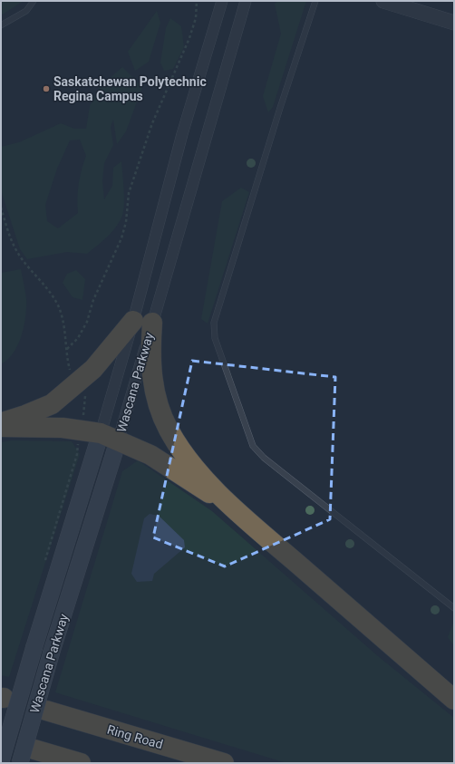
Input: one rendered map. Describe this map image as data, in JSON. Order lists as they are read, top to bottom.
{
  "streets": {
    "highway": ["Ring Road"],
    "main road": ["Wascana Parkway"]
  },
  "places": ["Saskatchewan Polytechnic Regina Campus"]
}
